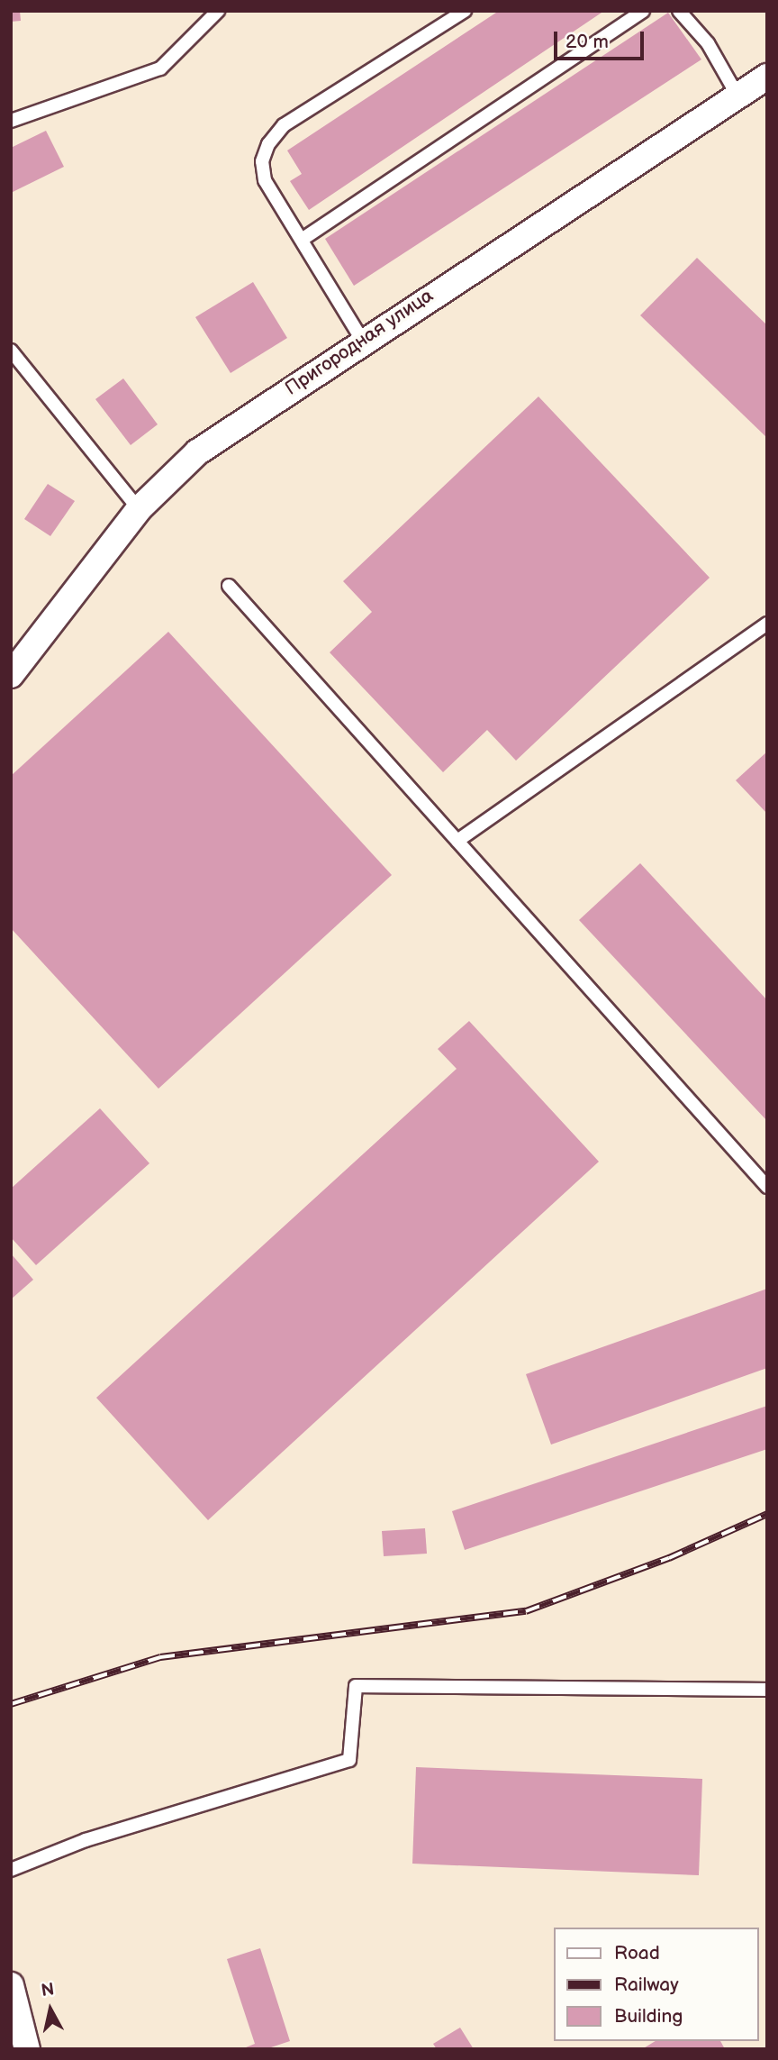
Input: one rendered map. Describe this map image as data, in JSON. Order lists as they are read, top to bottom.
{
  "streets": {
    "street": ["Пригородная улица"]
  },
  "legend": ["Road", "Railway", "Building"],
  "scale_bar": "20 m",
  "north": "top"
}
